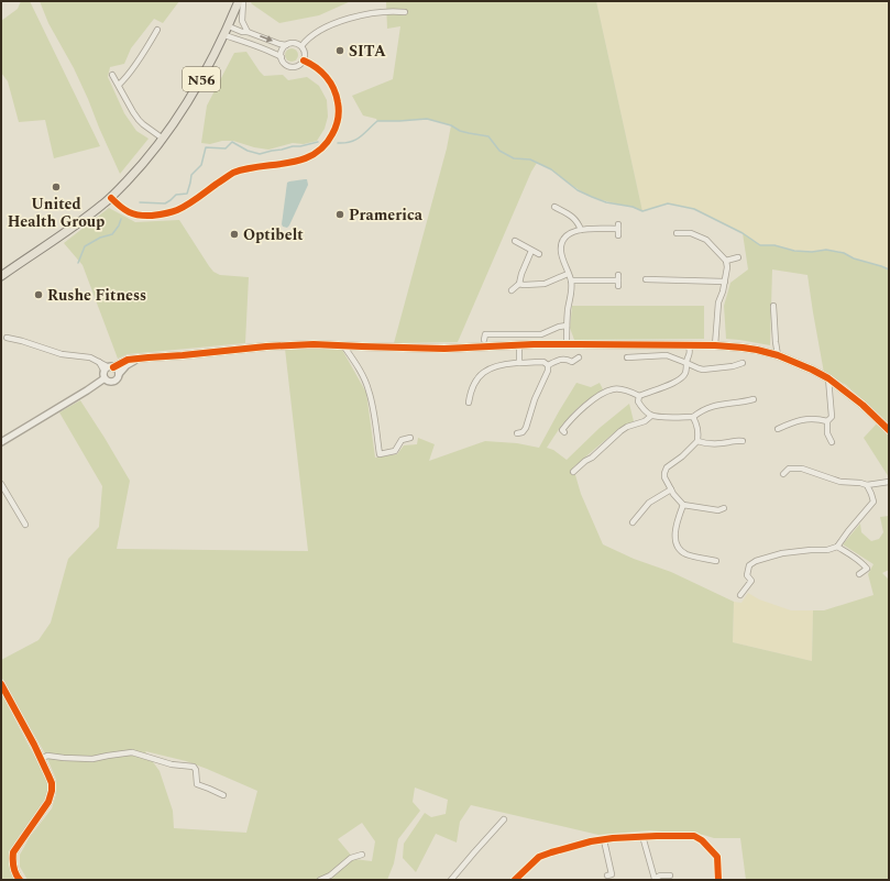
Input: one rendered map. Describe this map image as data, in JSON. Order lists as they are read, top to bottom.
{
  "streets": {
    "main road": ["N56"]
  },
  "places": [
    "SITA",
    "United Health Group",
    "Pramerica",
    "Optibelt",
    "Rushe Fitness"
  ]
}
